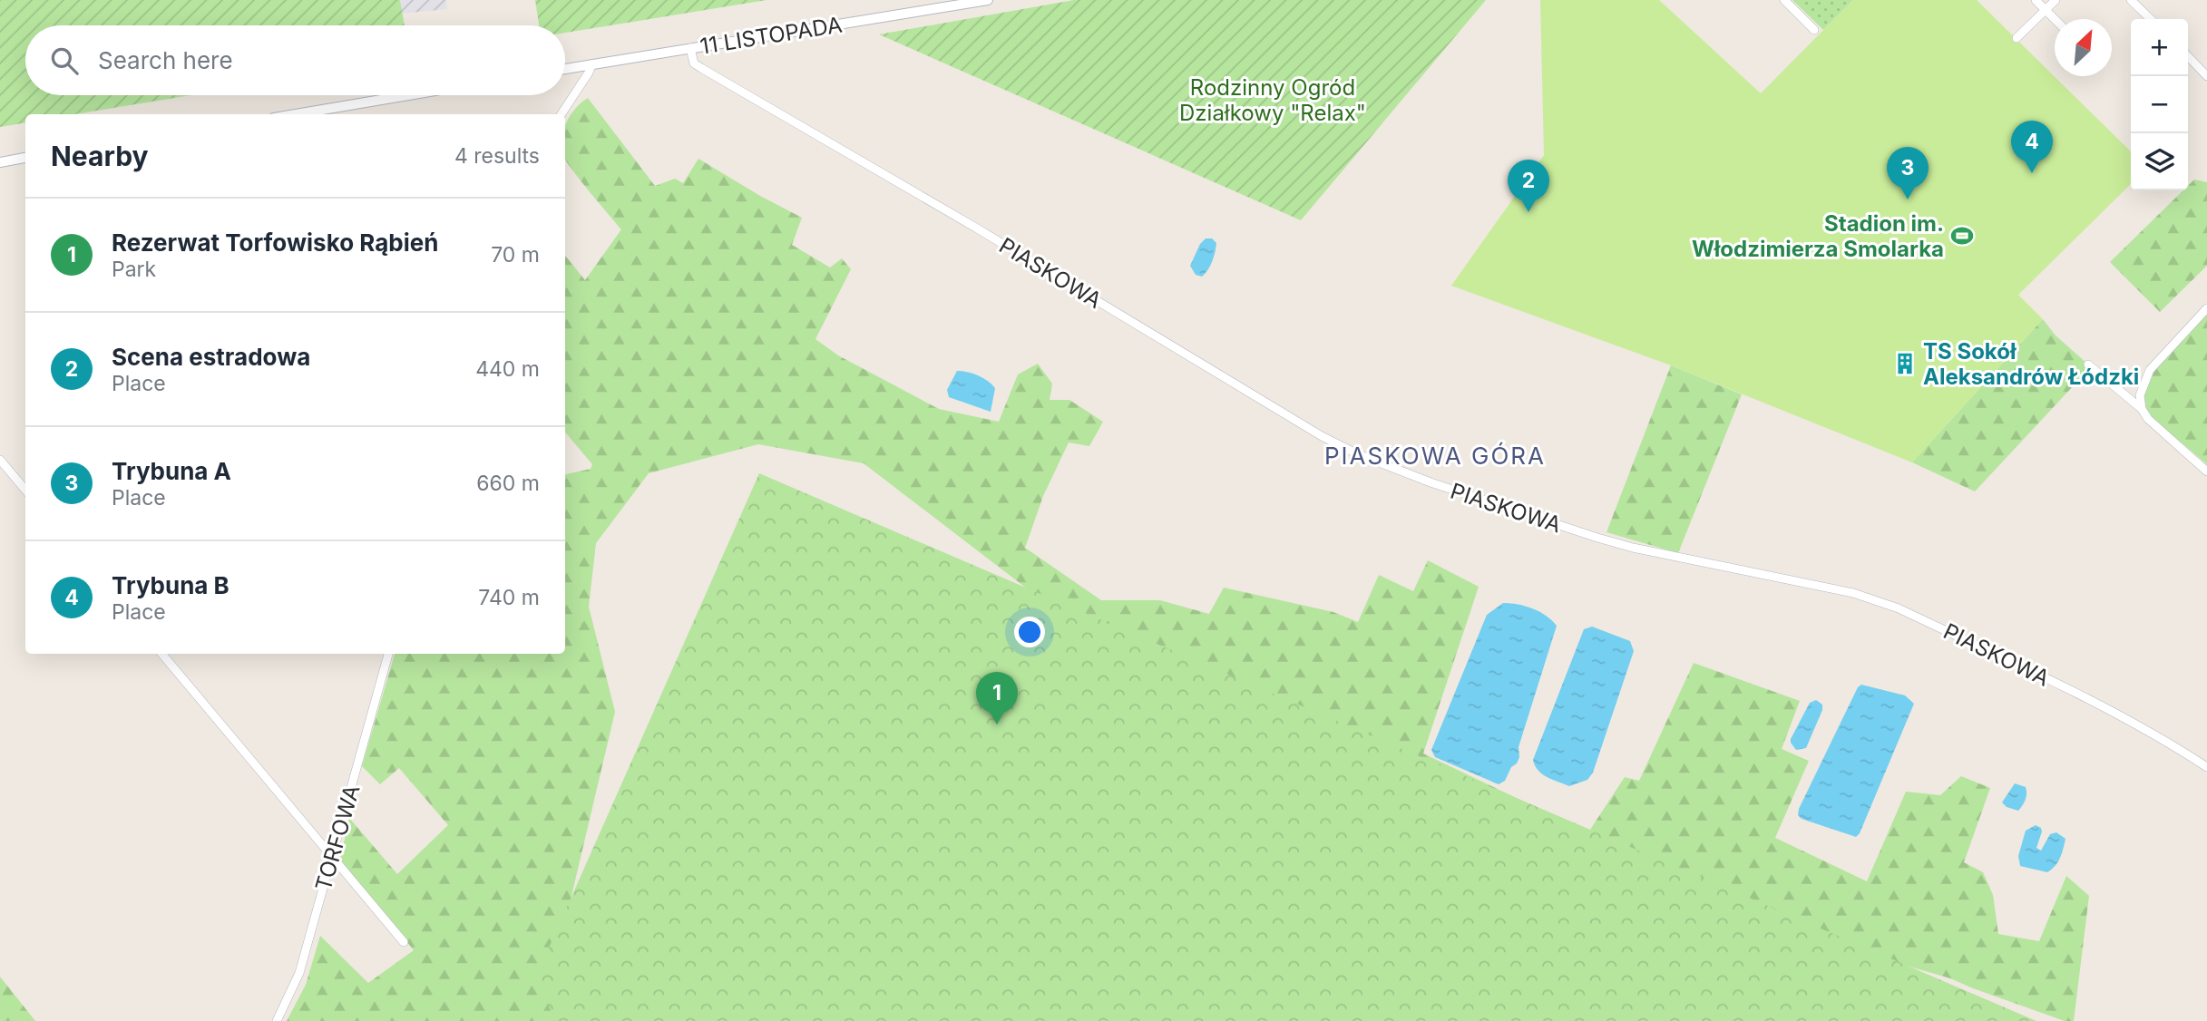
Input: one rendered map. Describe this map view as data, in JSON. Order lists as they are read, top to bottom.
{
  "streets": {
    "street": ["11 LISTOPADA", "PIASKOWA", "TORFOWA"]
  },
  "crossings": [
    ["11 LISTOPADA", "PIASKOWA"]
  ],
  "districts": ["PIASKOWA GÓRA"],
  "parks": ["Rodzinny Ogród Działkowy \"Relax\""],
  "places": {
    "sports": ["Stadion im. Włodzimierza Smolarka"],
    "building": ["TS Sokół Aleksandrów Łódzki"]
  },
  "north": "top right",
  "page": {
    "map_buttons": ["+", "−"],
    "search": "Search here",
    "heading": ["Nearby", "4 results"],
    "pins": [
      "4",
      "3",
      "2",
      "1"
    ],
    "list": [
      {
        "mark": "1",
        "name": "Rezerwat Torfowisko Rąbień",
        "note": "Park",
        "value": "70 m"
      },
      {
        "mark": "2",
        "name": "Scena estradowa",
        "note": "Place",
        "value": "440 m"
      },
      {
        "mark": "3",
        "name": "Trybuna A",
        "note": "Place",
        "value": "660 m"
      },
      {
        "mark": "4",
        "name": "Trybuna B",
        "note": "Place",
        "value": "740 m"
      }
    ]
  }
}
